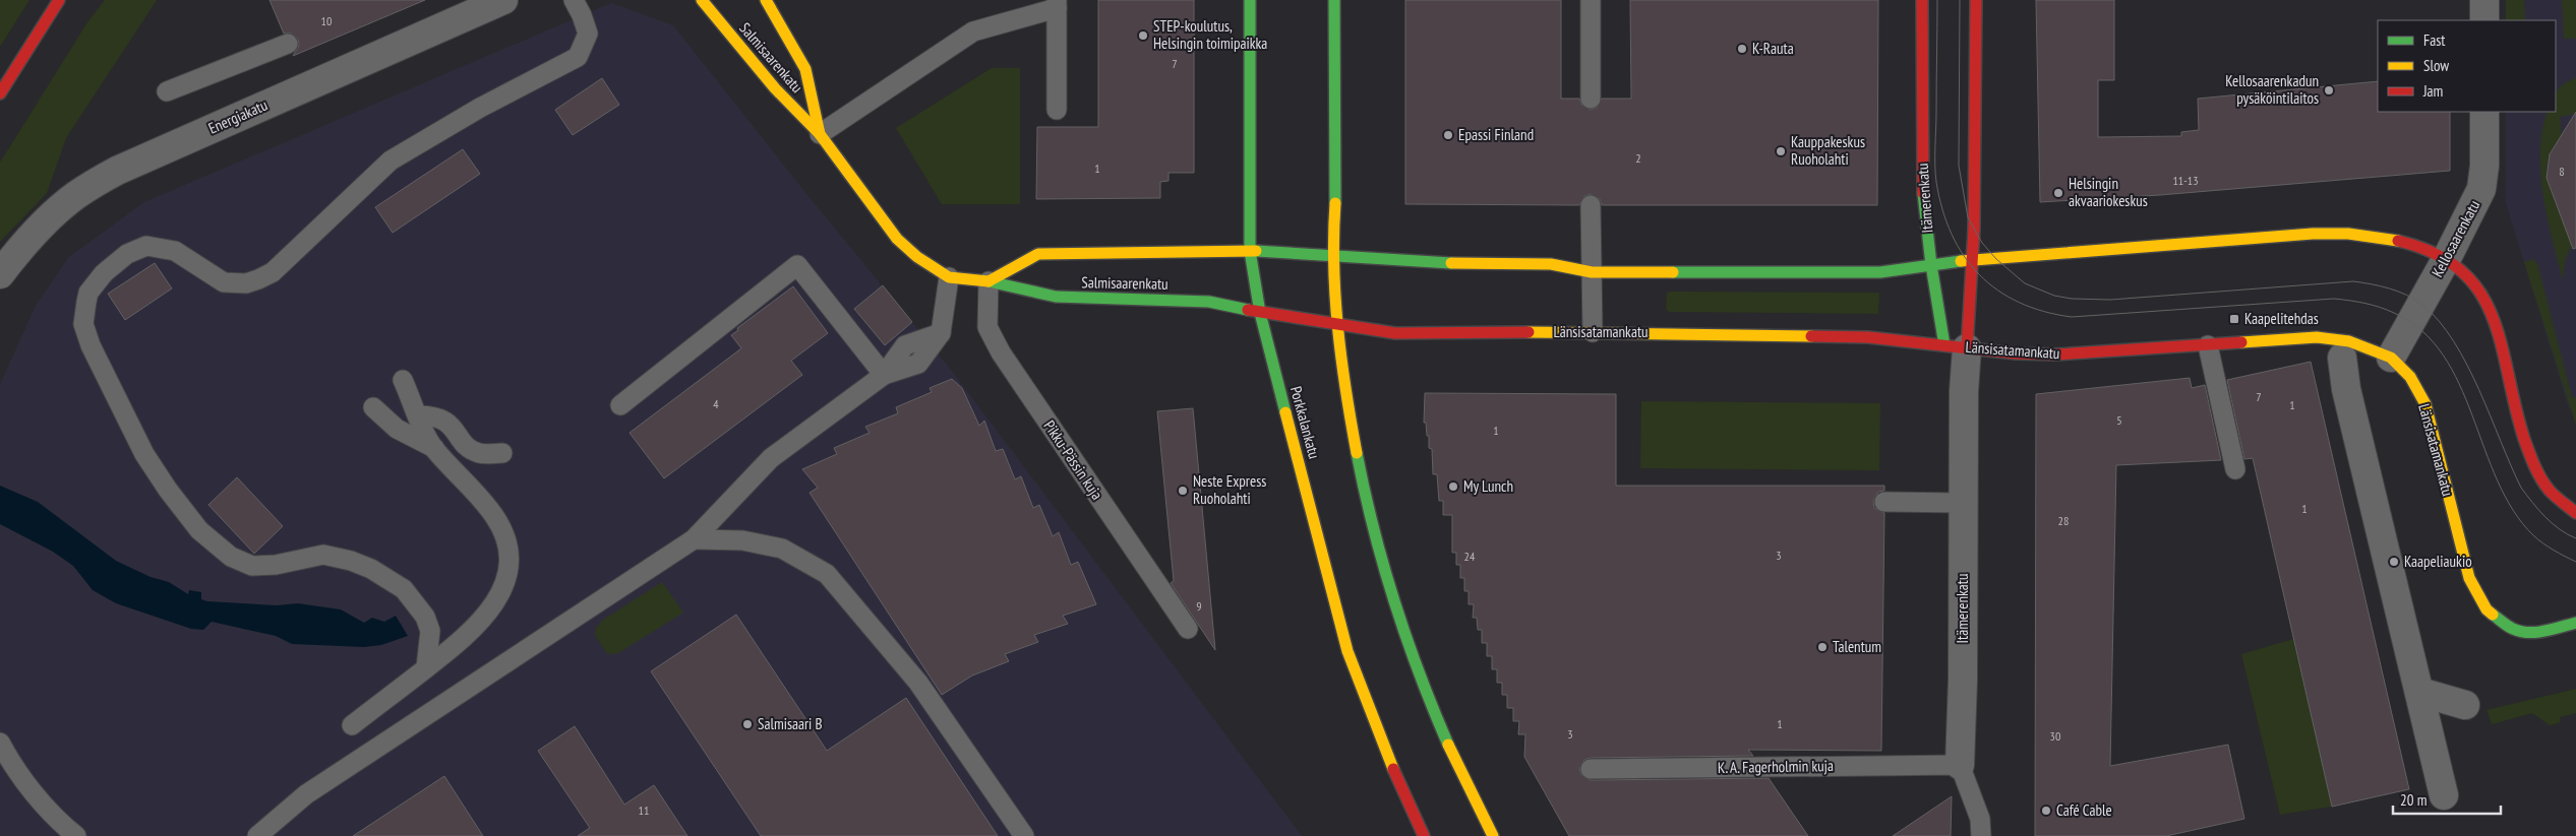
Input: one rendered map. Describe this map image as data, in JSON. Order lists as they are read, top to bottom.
{
  "streets": {
    "main road": [
      "Salmisaarenkatu",
      "Itämerenkatu",
      "Länsisatamankatu",
      "Porkkalankatu"
    ],
    "street": ["Energiakatu", "Kellosaarenkatu"],
    "lane": ["Pikku-Pässin kuja", "K. A. Fagerholmin kuja"]
  },
  "crossings": [
    ["Salmisaarenkatu", "Länsisatamankatu"],
    ["Salmisaarenkatu", "Porkkalankatu"],
    ["Salmisaarenkatu", "Pikku-Pässin kuja"],
    ["Itämerenkatu", "Länsisatamankatu"],
    ["Itämerenkatu", "K. A. Fagerholmin kuja"],
    ["Kellosaarenkatu", "Länsisatamankatu"],
    ["Länsisatamankatu", "Porkkalankatu"]
  ],
  "places": {
    "other": [
      "STEP-koulutus, Helsingin toimipaikka",
      "K-Rauta",
      "Kellosaarenkadun pysäköintilaitos",
      "Epassi Finland",
      "Kauppakeskus Ruoholahti",
      "Helsingin akvaariokeskus",
      "My Lunch",
      "Neste Express Ruoholahti",
      "Kaapeliaukio",
      "Talentum",
      "Salmisaari B",
      "Café Cable"
    ],
    "transit": ["Kaapelitehdas"]
  },
  "house_numbers": [
    "10",
    "7",
    "2",
    "1",
    "8",
    "11-13",
    "7",
    "4",
    "1",
    "5",
    "1",
    "1",
    "28",
    "3",
    "24",
    "9",
    "1",
    "3",
    "30",
    "11"
  ],
  "legend": ["Fast", "Slow", "Jam"],
  "scale_bar": "20 m"
}
